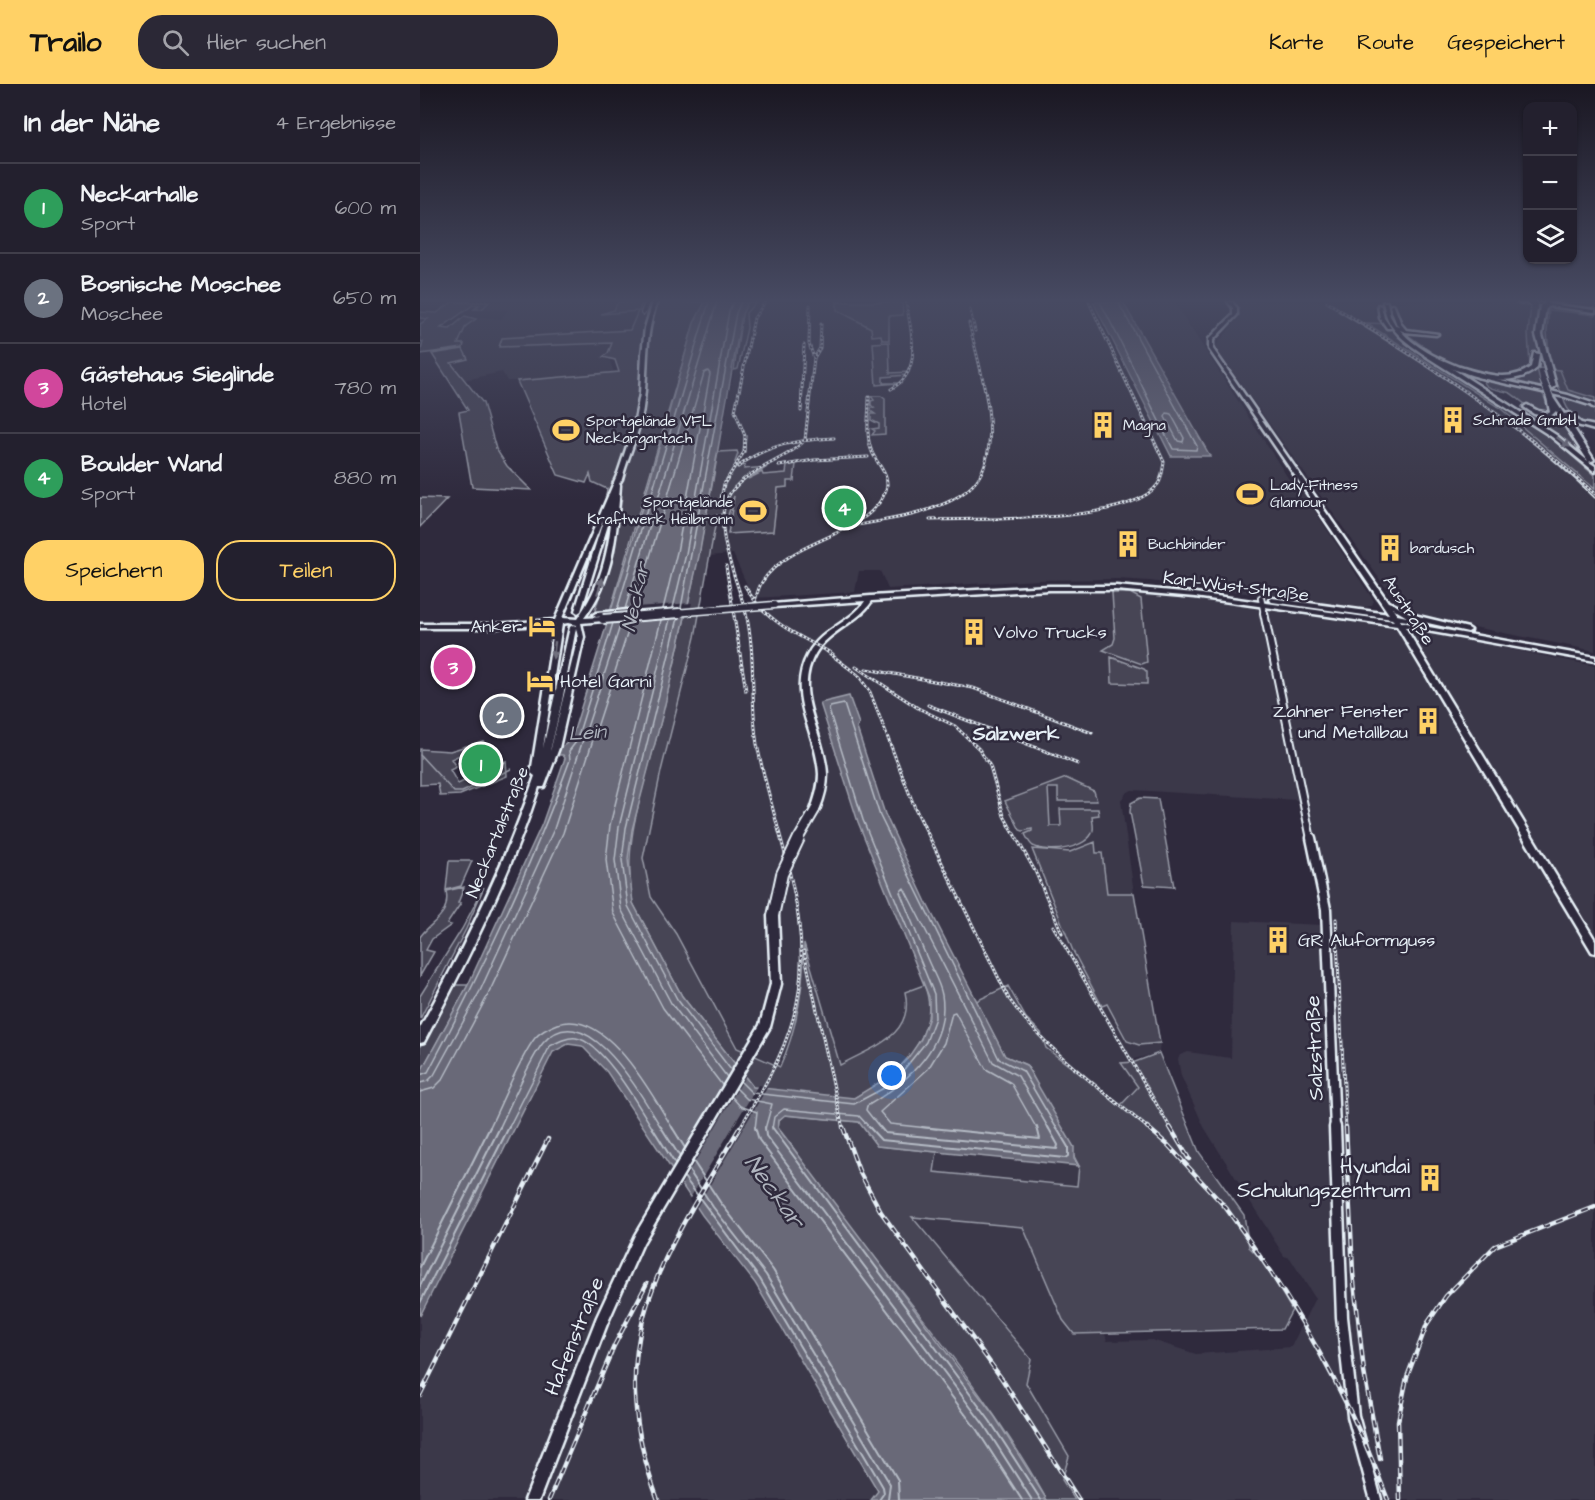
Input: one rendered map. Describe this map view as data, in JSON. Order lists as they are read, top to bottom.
{
  "streets": {
    "main road": [
      "Karl-Wüst-Straße",
      "Austraße",
      "Neckartalstraße",
      "Hafenstraße"
    ],
    "street": ["Salzstraße"]
  },
  "crossings": [
    ["Karl-Wüst-Straße", "Austraße"],
    ["Karl-Wüst-Straße", "Salzstraße"]
  ],
  "districts": ["Salzwerk"],
  "water": ["Neckar", "Lein"],
  "places": {
    "building": [
      "Schrade GmbH",
      "Magna",
      "Buchbinder",
      "bardusch",
      "Volvo Trucks",
      "Zahner Fenster und Metallbau",
      "GR Aluformguss",
      "Hyundai Schulungszentrum"
    ],
    "sports": ["Sportgelände VFL Neckargartach", "Lady-Fitness Glamour", "Sportgelände Kraftwerk Heilbronn"],
    "hotel": ["Anker", "Hotel Garni"]
  },
  "page": {
    "header": "Trailo",
    "search": "Hier suchen",
    "nav": ["Karte", "Route", "Gespeichert"],
    "heading": ["In der Nähe", "4 Ergebnisse"],
    "map_buttons": ["+", "−"],
    "list": [
      {
        "mark": "1",
        "name": "Neckarhalle",
        "note": "Sport",
        "value": "600 m"
      },
      {
        "mark": "2",
        "name": "Bosnische Moschee",
        "note": "Moschee",
        "value": "650 m"
      },
      {
        "mark": "3",
        "name": "Gästehaus Sieglinde",
        "note": "Hotel",
        "value": "780 m"
      },
      {
        "mark": "4",
        "name": "Boulder Wand",
        "note": "Sport",
        "value": "880 m"
      }
    ],
    "pins": [
      "4",
      "3",
      "2",
      "1"
    ],
    "buttons": ["Speichern", "Teilen"]
  }
}
